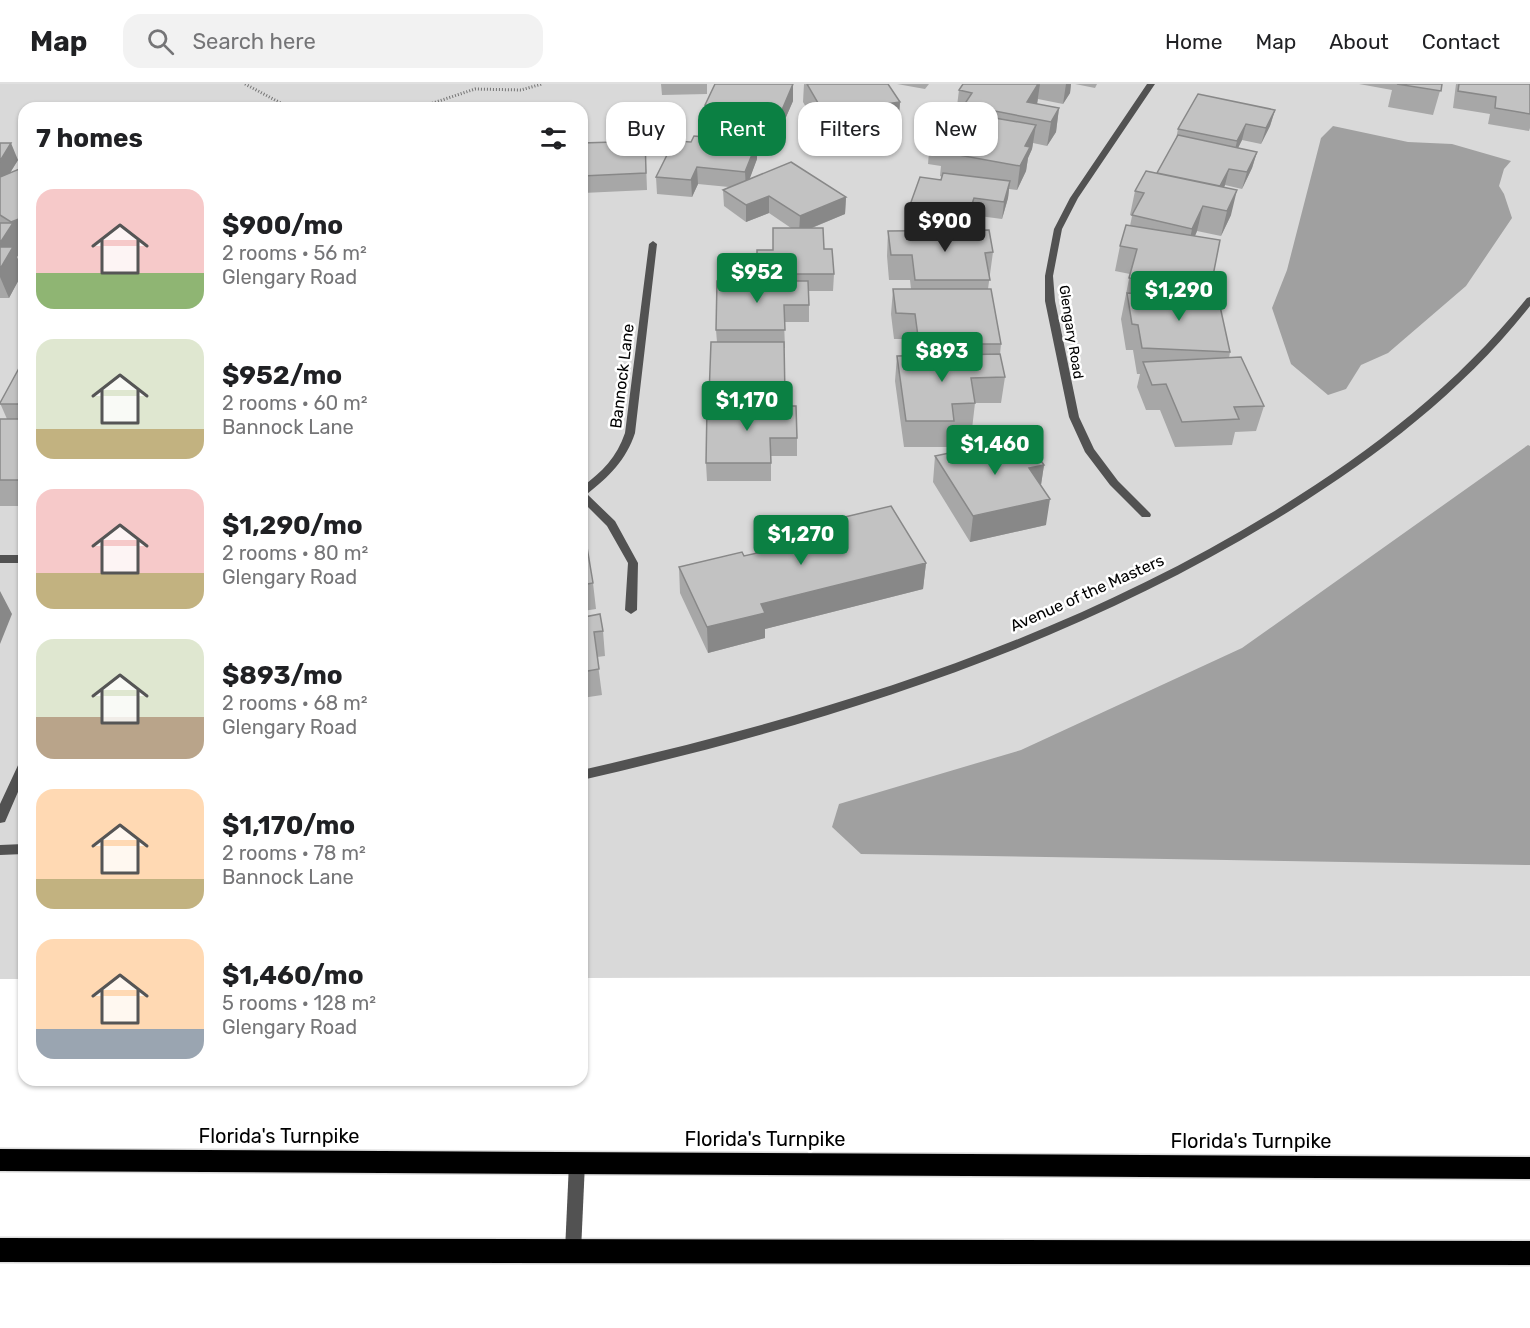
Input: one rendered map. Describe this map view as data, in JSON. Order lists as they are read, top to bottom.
{
  "streets": {
    "highway": ["Florida's Turnpike"],
    "street": ["Glengary Road", "Bannock Lane", "Avenue of the Masters"]
  },
  "page": {
    "header": "Map",
    "search": "Search here",
    "nav": [
      "Home",
      "Map",
      "About",
      "Contact"
    ],
    "chip": [
      "Buy",
      "Rent",
      "Filters",
      "New"
    ],
    "heading": "7 homes",
    "list": [
      {
        "name": "$900/mo",
        "note": "2 rooms · 56 m² · Glengary Road"
      },
      {
        "name": "$952/mo",
        "note": "2 rooms · 60 m² · Bannock Lane"
      },
      {
        "name": "$1,290/mo",
        "note": "2 rooms · 80 m² · Glengary Road"
      },
      {
        "name": "$893/mo",
        "note": "2 rooms · 68 m² · Glengary Road"
      },
      {
        "name": "$1,170/mo",
        "note": "2 rooms · 78 m² · Bannock Lane"
      },
      {
        "name": "$1,460/mo",
        "note": "5 rooms · 128 m² · Glengary Road"
      }
    ],
    "price": [
      "$900",
      "$952",
      "$1,290",
      "$893",
      "$1,170",
      "$1,460",
      "$1,270"
    ]
  }
}
